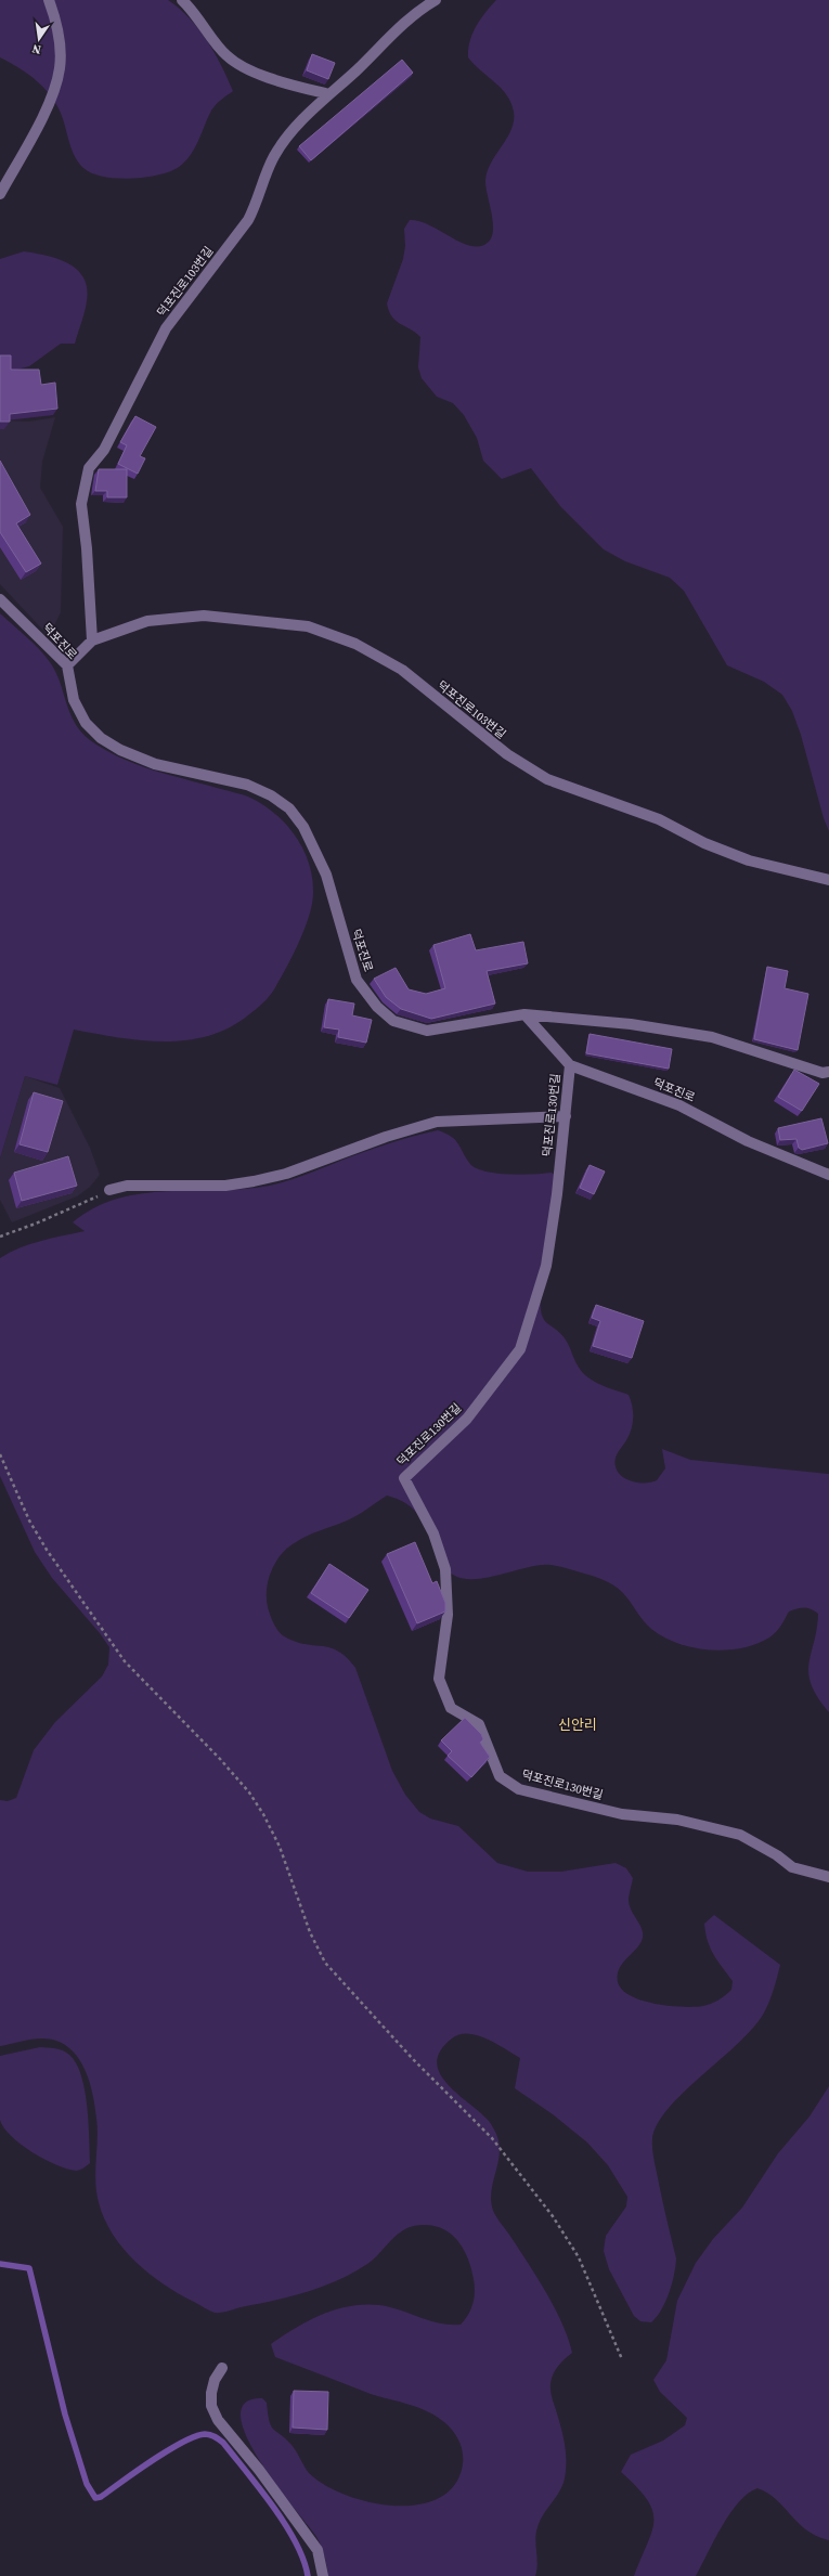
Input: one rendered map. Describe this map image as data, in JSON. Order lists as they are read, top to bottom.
{
  "streets": {
    "street": ["덕포진로103번길", "덕포진로", "덕포진로130번길"]
  },
  "crossings": [
    ["덕포진로103번길", "덕포진로"],
    ["덕포진로", "덕포진로130번길"]
  ],
  "districts": ["신안리"],
  "north": "bottom"
}
